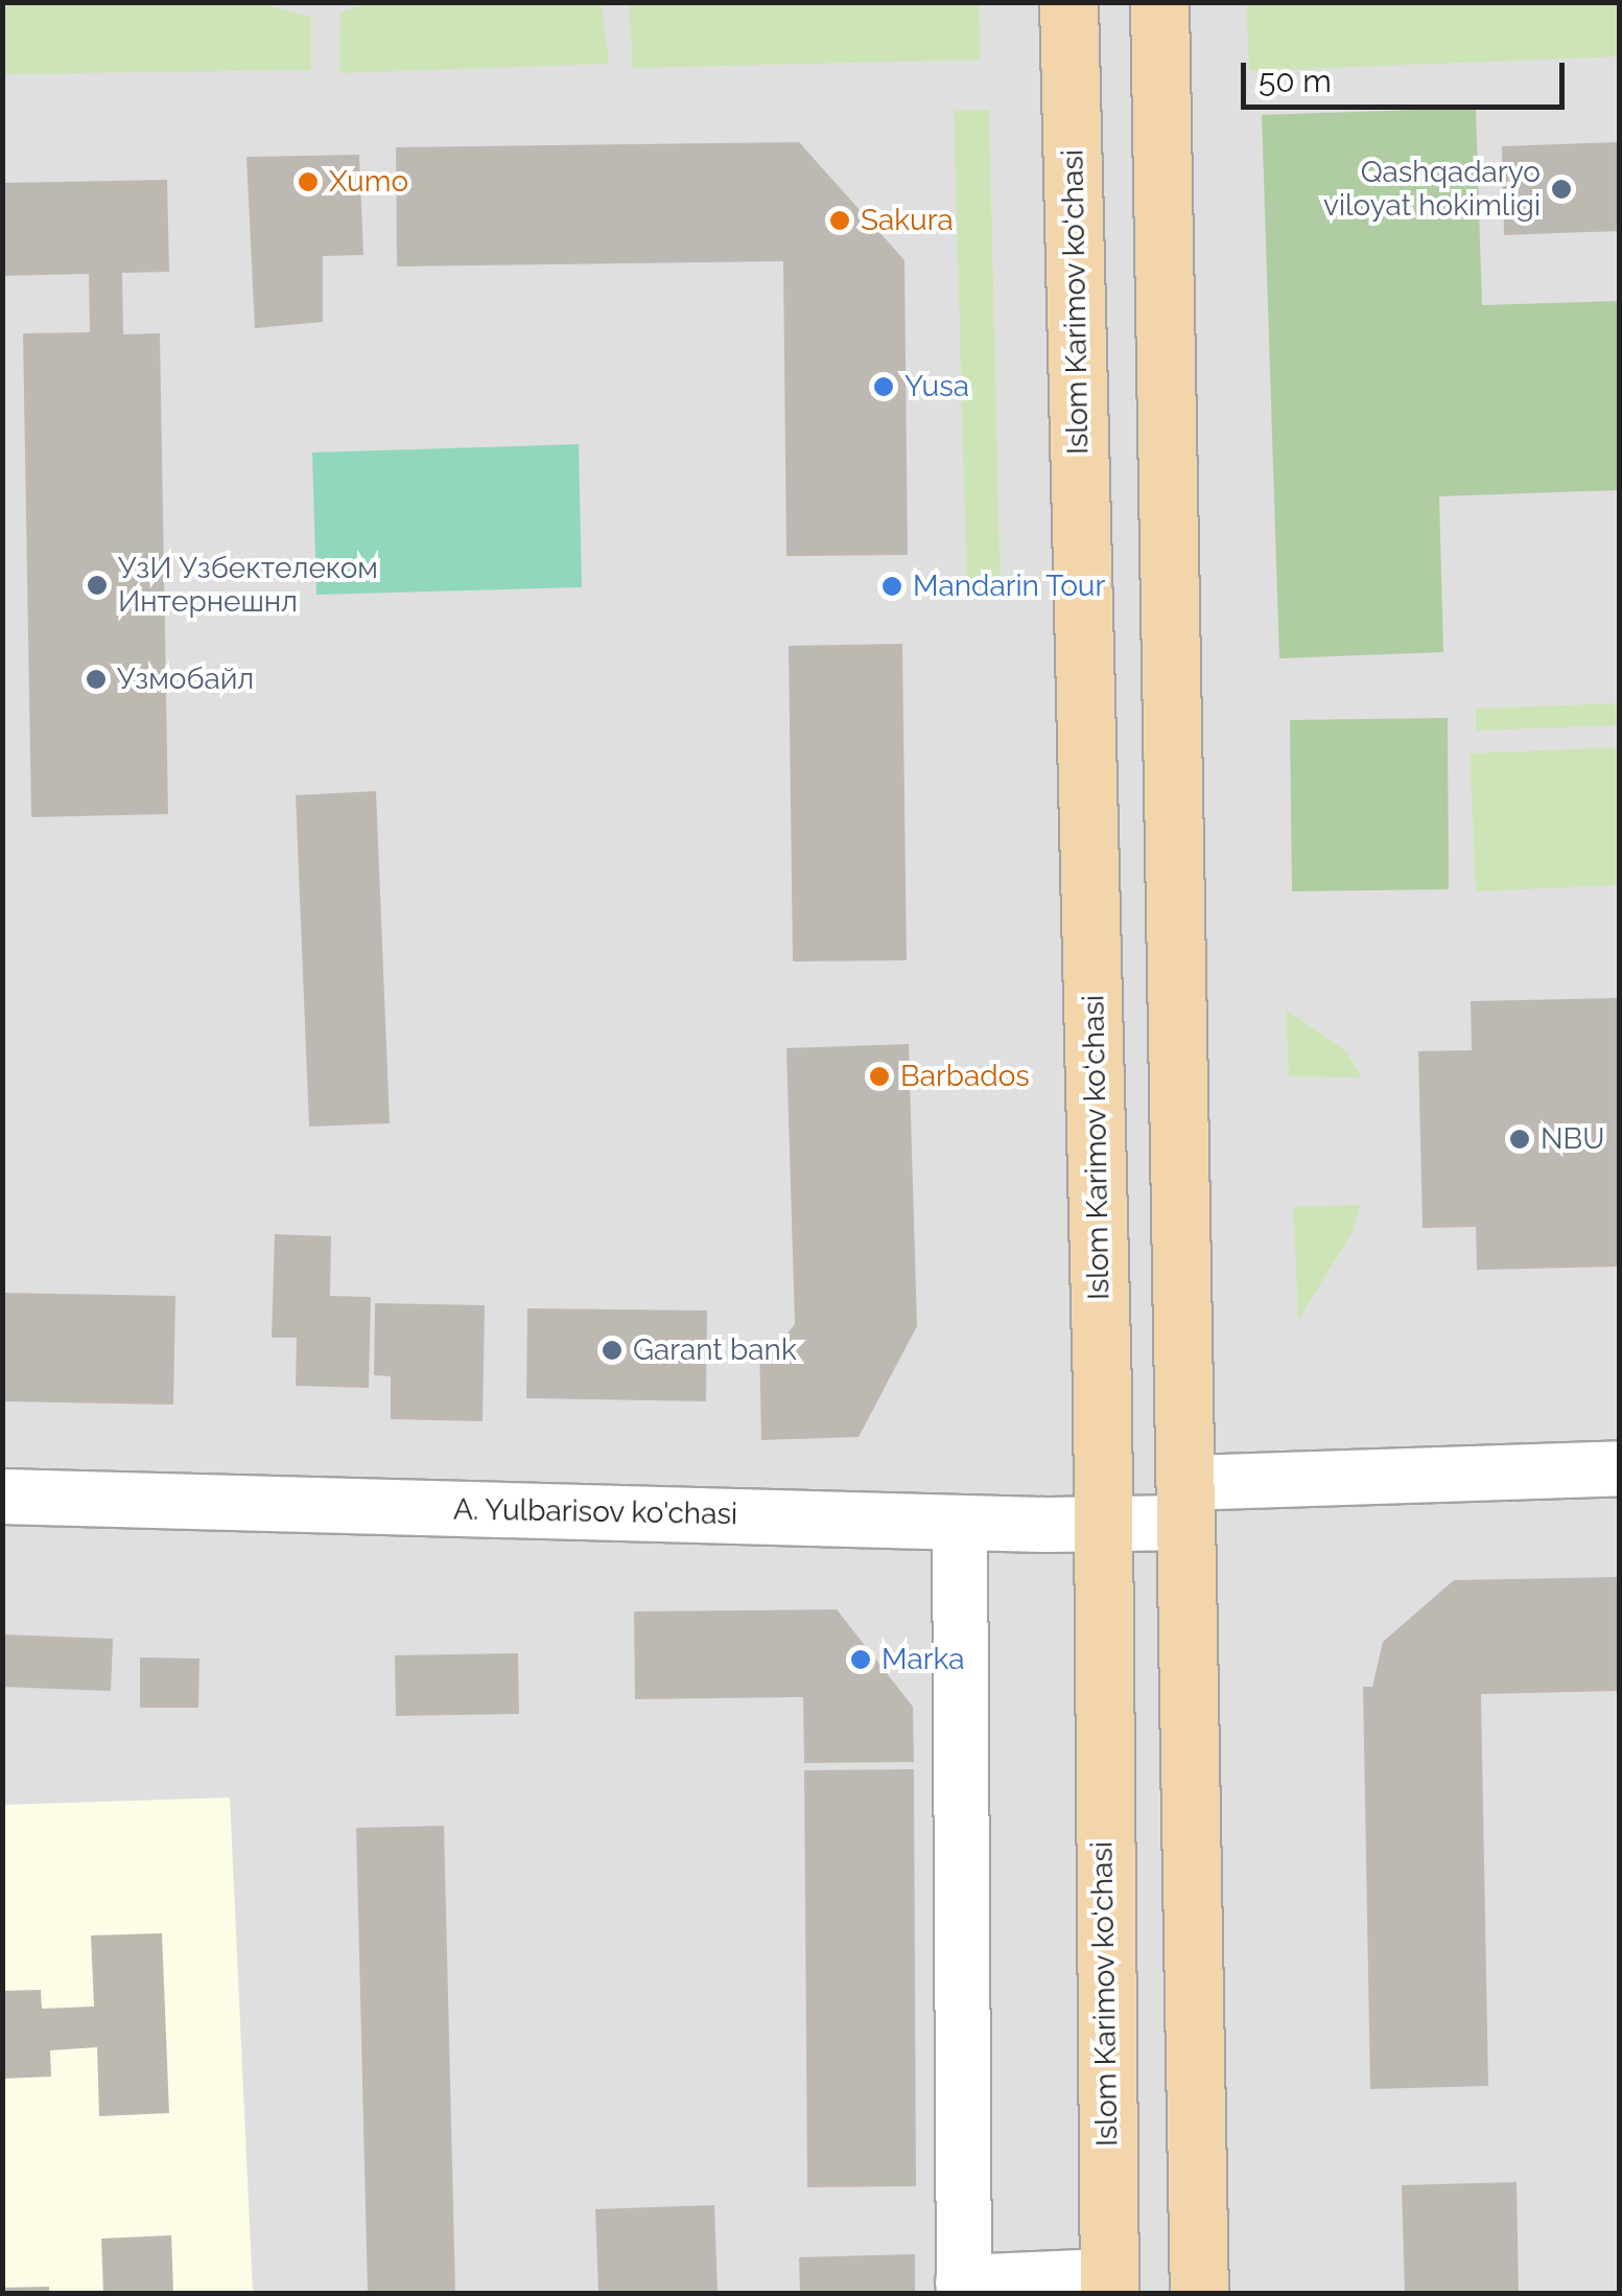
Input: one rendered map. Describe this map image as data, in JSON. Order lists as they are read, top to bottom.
{
  "streets": {
    "main road": ["Islom Karimov ko‘chasi"],
    "street": ["A. Yulbarisov ko'chasi"]
  },
  "crossings": [
    ["Islom Karimov ko‘chasi", "A. Yulbarisov ko'chasi"]
  ],
  "places": [
    "Xumo",
    "Qashqadaryo viloyat hokimligi",
    "Sakura",
    "Yusa",
    "УзИ Узбектелеком Интернешнл",
    "Mandarin Tour",
    "Узмобайл",
    "Barbados",
    "NBU",
    "Garant bank",
    "Marka"
  ],
  "scale_bar": "50 m"
}
